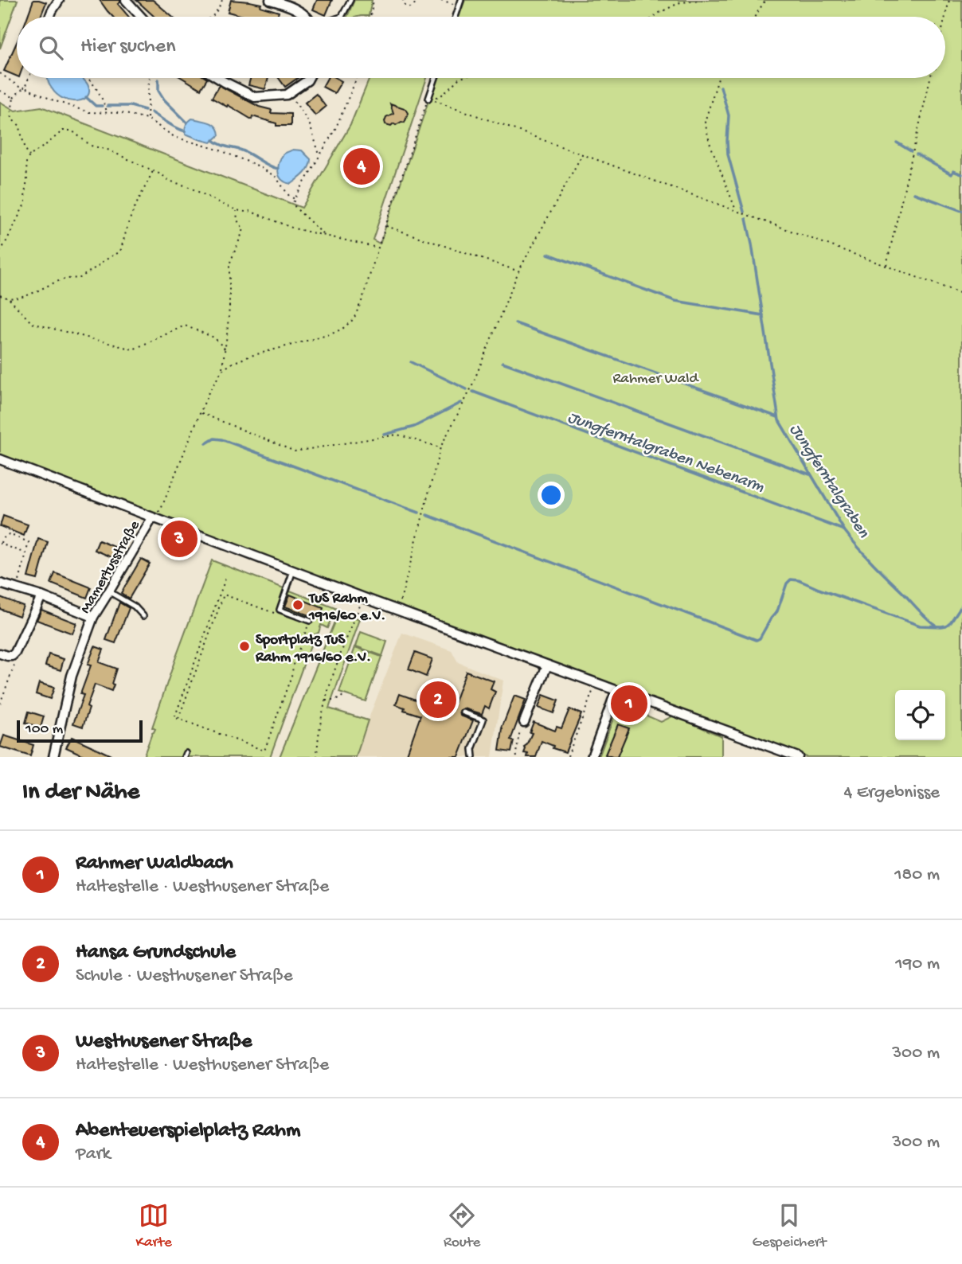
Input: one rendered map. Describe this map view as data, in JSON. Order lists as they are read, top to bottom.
{
  "streets": {
    "street": ["Mamertusstraße"]
  },
  "water": ["Jungferntalgraben Nebenarm", "Jungferntalgraben"],
  "parks": ["Rahmer Wald"],
  "places": ["TuS Rahm 1916/60 e.V.", "Sportplatz TuS Rahm 1916/60 e.V."],
  "scale_bar": "100 m",
  "page": {
    "search": "Hier suchen",
    "pins": [
      "4",
      "3",
      "2",
      "1"
    ],
    "scale": "100 m",
    "heading": ["In der Nähe", "4 Ergebnisse"],
    "list": [
      {
        "mark": "1",
        "name": "Rahmer Waldbach",
        "note": "Haltestelle · Westhusener Straße",
        "value": "180 m"
      },
      {
        "mark": "2",
        "name": "Hansa Grundschule",
        "note": "Schule · Westhusener Straße",
        "value": "190 m"
      },
      {
        "mark": "3",
        "name": "Westhusener Straße",
        "note": "Haltestelle · Westhusener Straße",
        "value": "300 m"
      },
      {
        "mark": "4",
        "name": "Abenteuerspielplatz Rahm",
        "note": "Park",
        "value": "300 m"
      }
    ],
    "nav": ["Karte", "Route", "Gespeichert"]
  }
}
